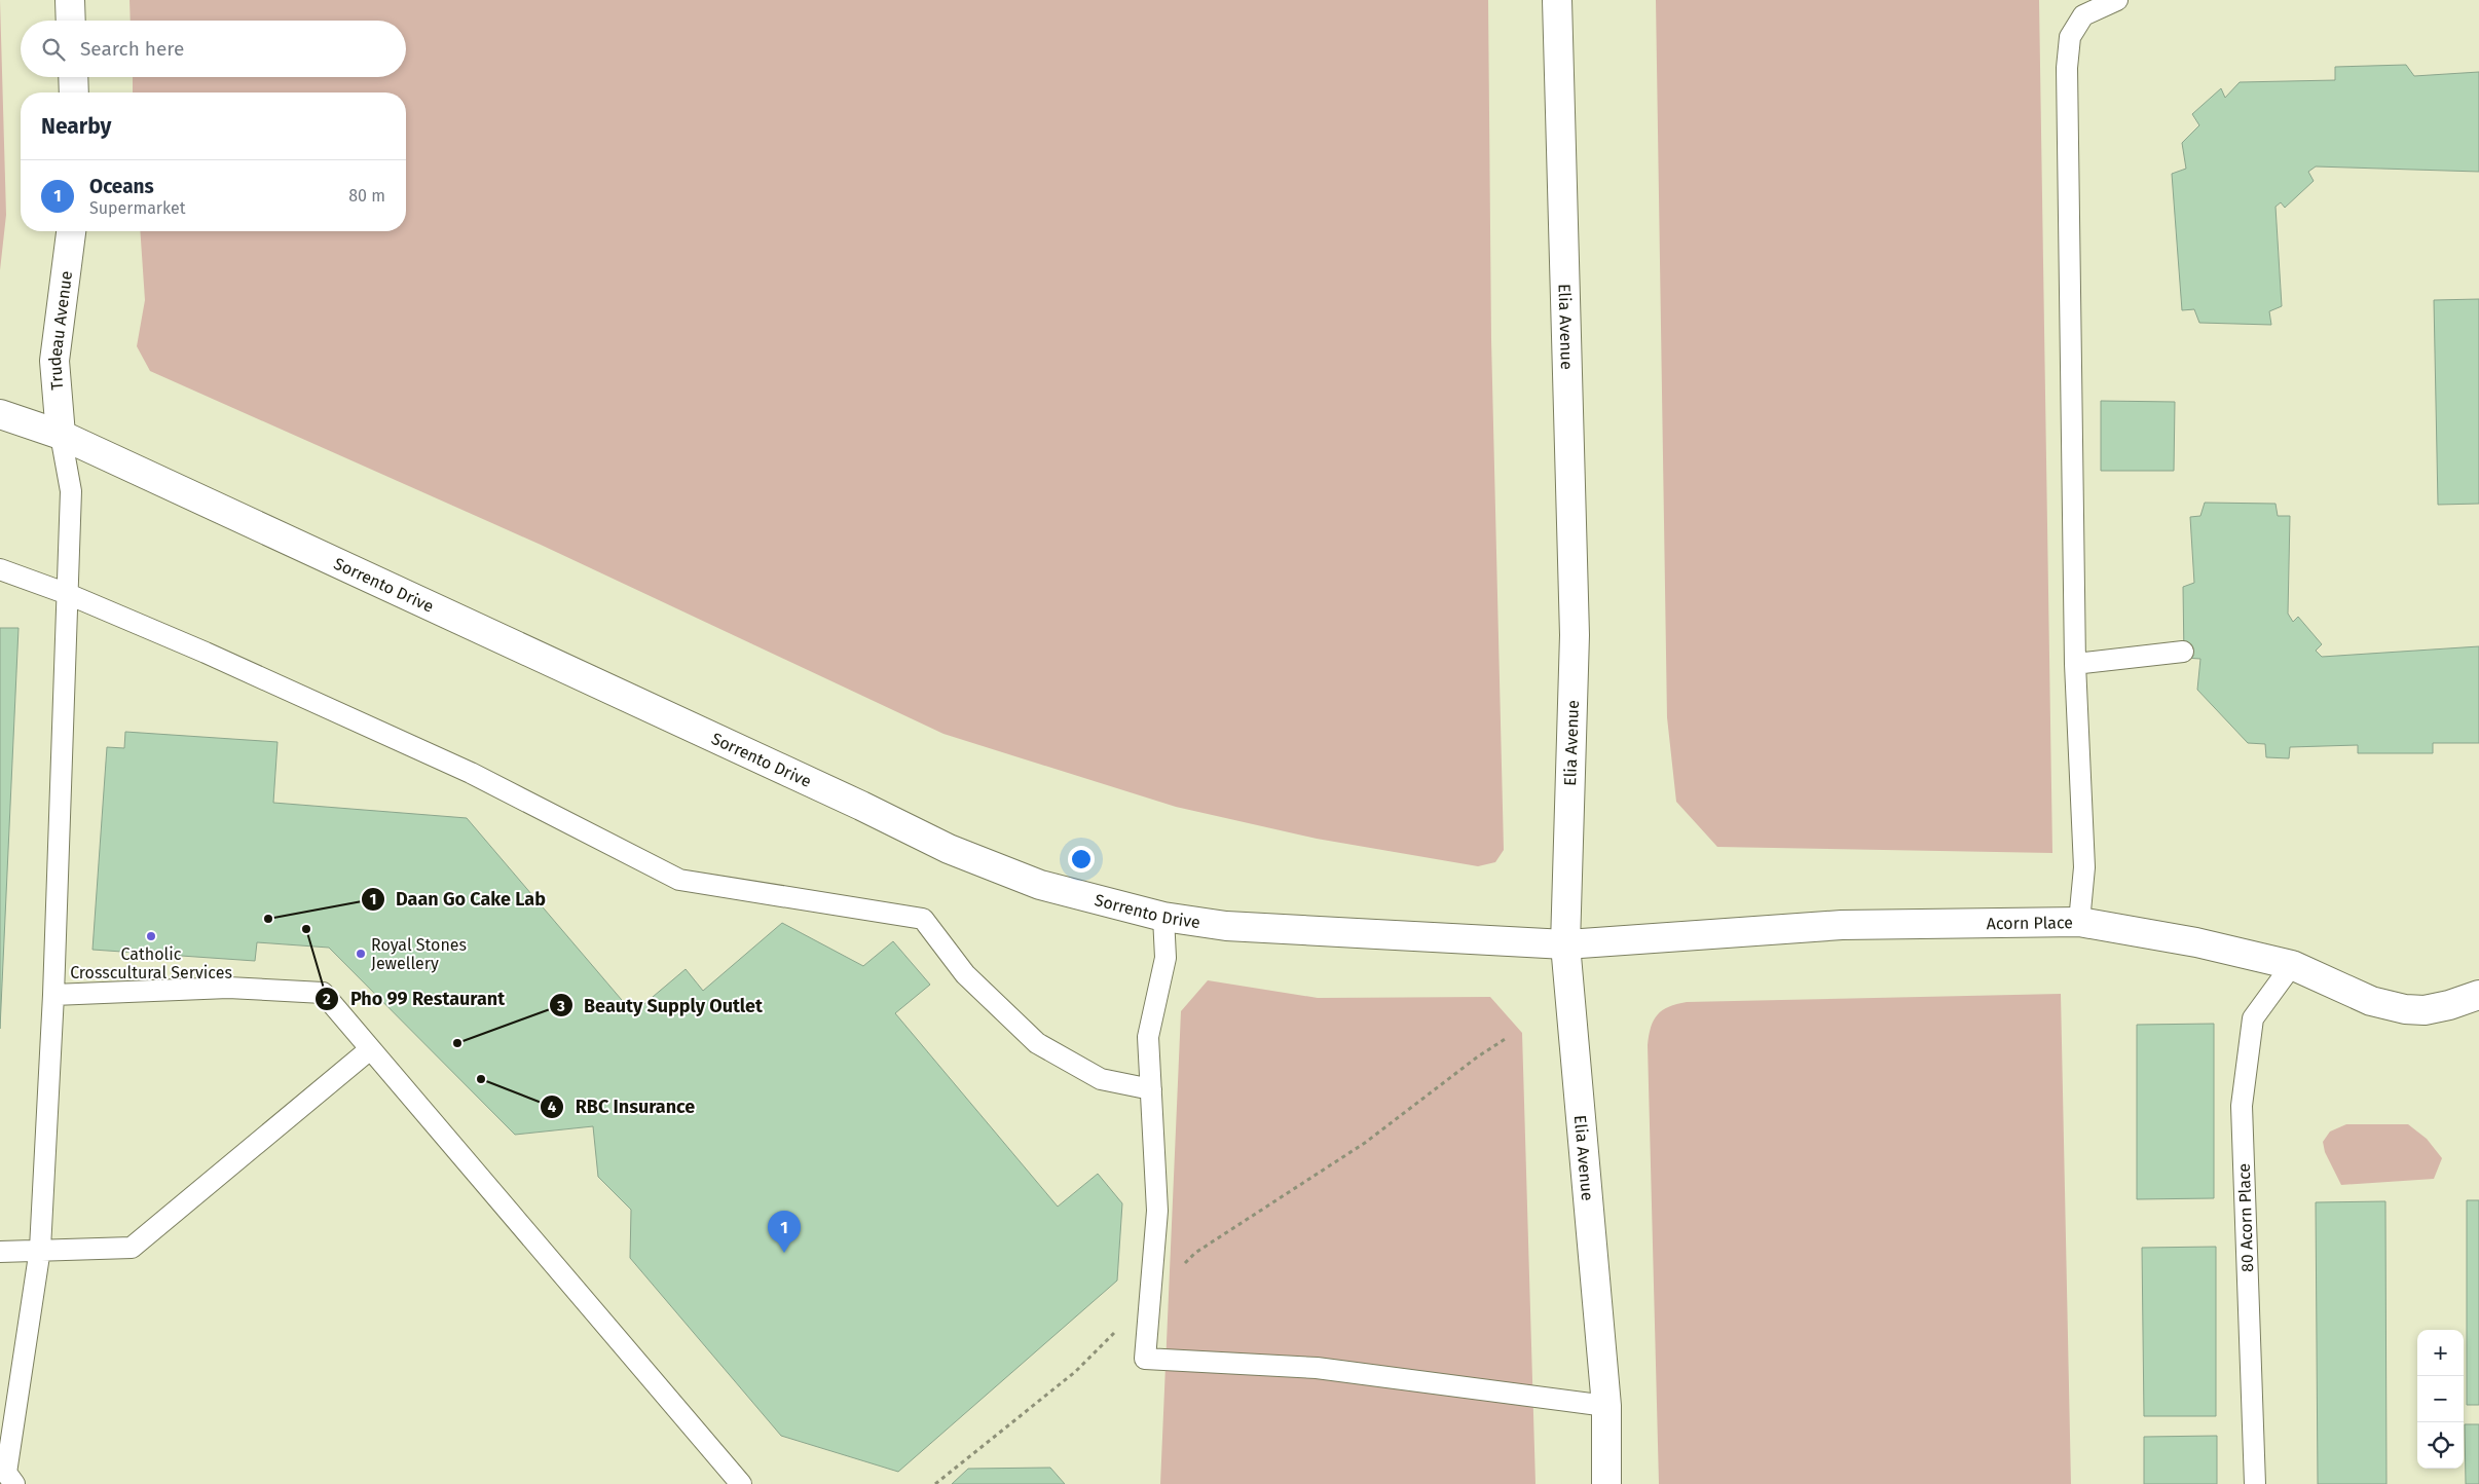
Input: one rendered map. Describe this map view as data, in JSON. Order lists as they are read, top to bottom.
{
  "streets": {
    "street": [
      "Elia Avenue",
      "Trudeau Avenue",
      "Sorrento Drive",
      "Acorn Place"
    ],
    "lane": ["80 Acorn Place"]
  },
  "crossings": [
    ["Elia Avenue", "Sorrento Drive"],
    ["Elia Avenue", "Acorn Place"],
    ["Trudeau Avenue", "Sorrento Drive"],
    ["Sorrento Drive", "Acorn Place"],
    ["Acorn Place", "80 Acorn Place"]
  ],
  "places": [
    "Daan Go Cake Lab",
    "Pho 99 Restaurant",
    "Catholic Crosscultural Services",
    "Royal Stones Jewellery",
    "Beauty Supply Outlet",
    "RBC Insurance"
  ],
  "page": {
    "search": "Search here",
    "heading": "Nearby",
    "list": [
      {
        "mark": "1",
        "name": "Oceans",
        "note": "Supermarket",
        "value": "80 m"
      }
    ],
    "pins": "1",
    "map_buttons": ["+", "−"]
  }
}
